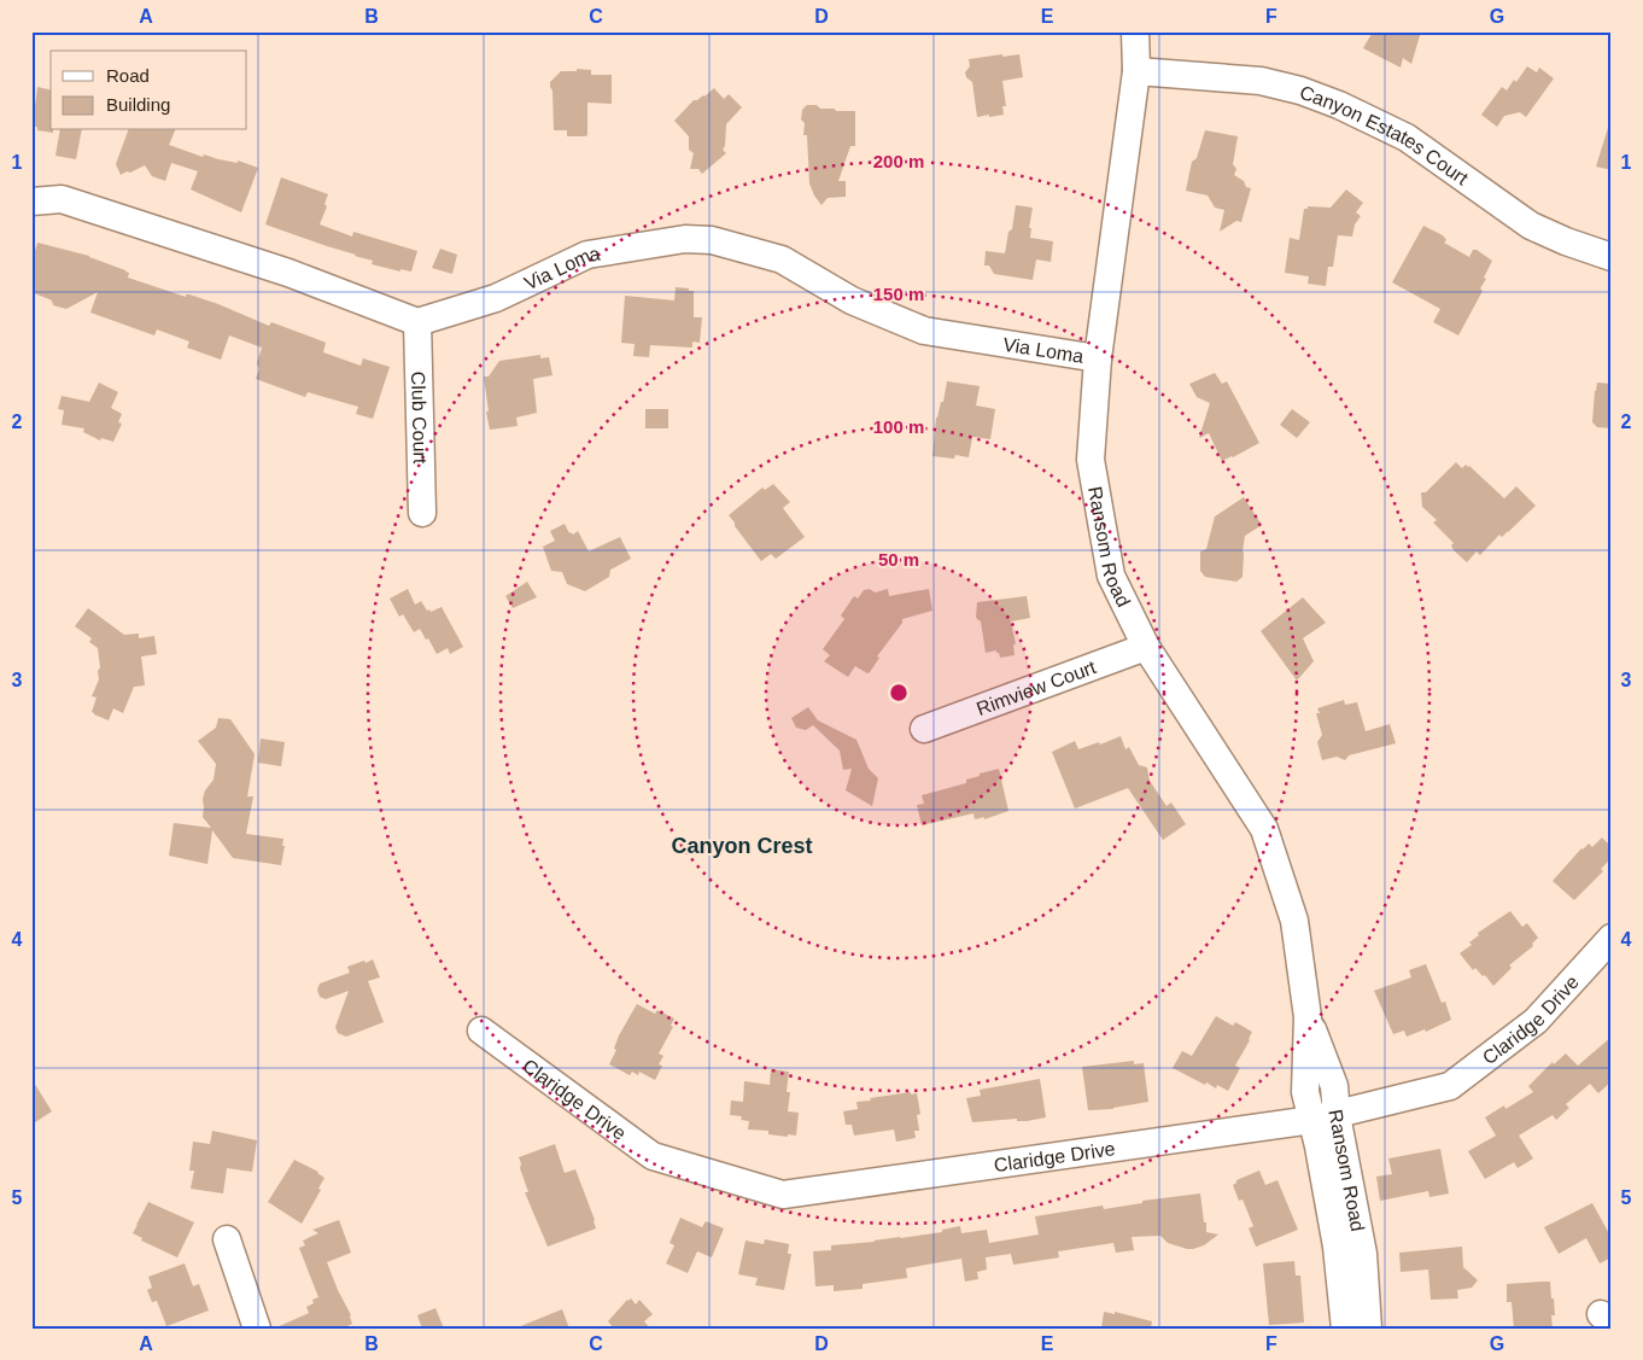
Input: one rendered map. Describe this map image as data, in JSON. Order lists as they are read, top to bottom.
{
  "streets": {
    "street": [
      "Canyon Estates Court",
      "Via Loma",
      "Club Court",
      "Ransom Road",
      "Rimview Court",
      "Claridge Drive"
    ]
  },
  "crossings": [
    ["Canyon Estates Court", "Ransom Road"],
    ["Via Loma", "Club Court"],
    ["Via Loma", "Ransom Road"],
    ["Ransom Road", "Rimview Court"],
    ["Ransom Road", "Claridge Drive"]
  ],
  "districts": ["Canyon Crest"],
  "legend": ["Road", "Building"],
  "grid": {
    "columns": [
      "A",
      "B",
      "C",
      "D",
      "E",
      "F",
      "G"
    ],
    "rows": [
      "1",
      "2",
      "3",
      "4",
      "5"
    ]
  },
  "rings": [
    "200 m",
    "150 m",
    "100 m",
    "50 m"
  ]
}
